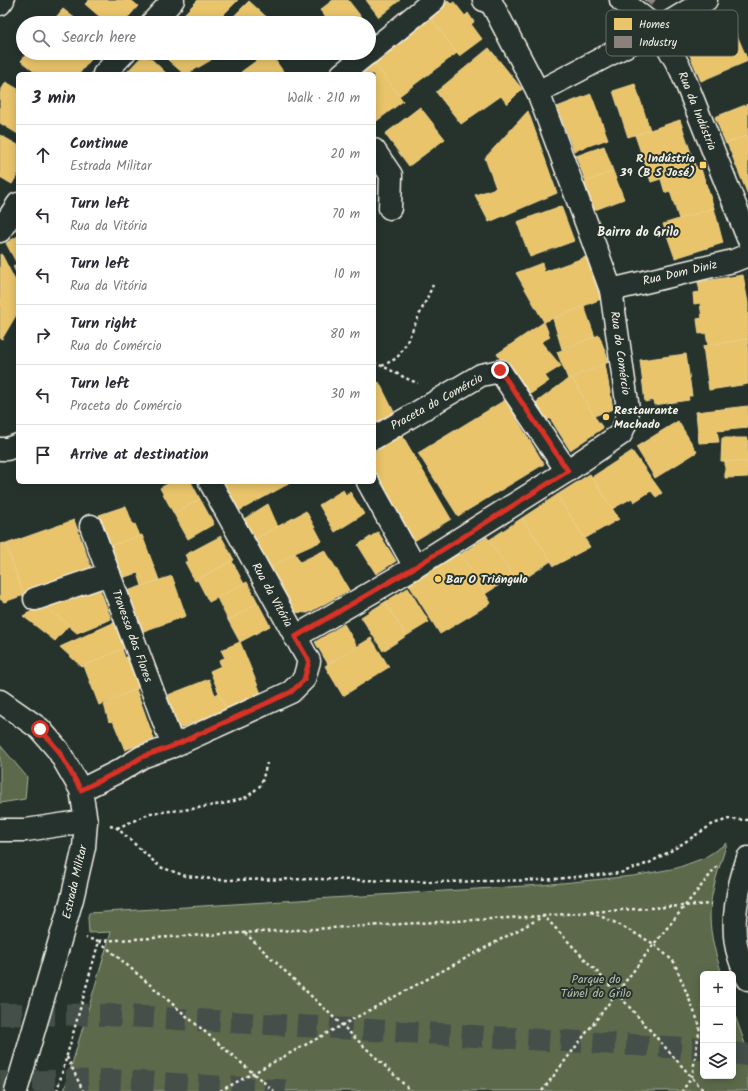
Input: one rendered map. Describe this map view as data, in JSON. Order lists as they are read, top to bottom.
{
  "streets": {
    "street": [
      "Rua da Indústria",
      "Rua Dom Diniz",
      "Rua do Comércio",
      "Praceta do Comércio",
      "Rua da Vitória",
      "Travessa das Flores",
      "Estrada Militar"
    ]
  },
  "crossings": [
    ["Rua Dom Diniz", "Rua do Comércio"],
    ["Rua do Comércio", "Praceta do Comércio"],
    ["Rua do Comércio", "Rua da Vitória"],
    ["Rua da Vitória", "Travessa das Flores"],
    ["Rua da Vitória", "Estrada Militar"]
  ],
  "districts": ["Bairro do Grilo"],
  "parks": ["Parque do Túnel do Grilo"],
  "places": {
    "transit": ["R Indústria 39 (B S José)"],
    "other": ["Restaurante Machado", "Bar O Triângulo"]
  },
  "legend": ["Homes", "Industry"],
  "page": {
    "search": "Search here",
    "heading": ["3 min", "Walk · 210 m"],
    "list": [
      ["Continue", "Estrada Militar", "20 m"],
      ["Turn left", "Rua da Vitória", "70 m"],
      ["Turn left", "Rua da Vitória", "10 m"],
      ["Turn right", "Rua do Comércio", "80 m"],
      ["Turn left", "Praceta do Comércio", "30 m"],
      "Arrive at destination"
    ],
    "map_buttons": ["+", "−"]
  }
}
